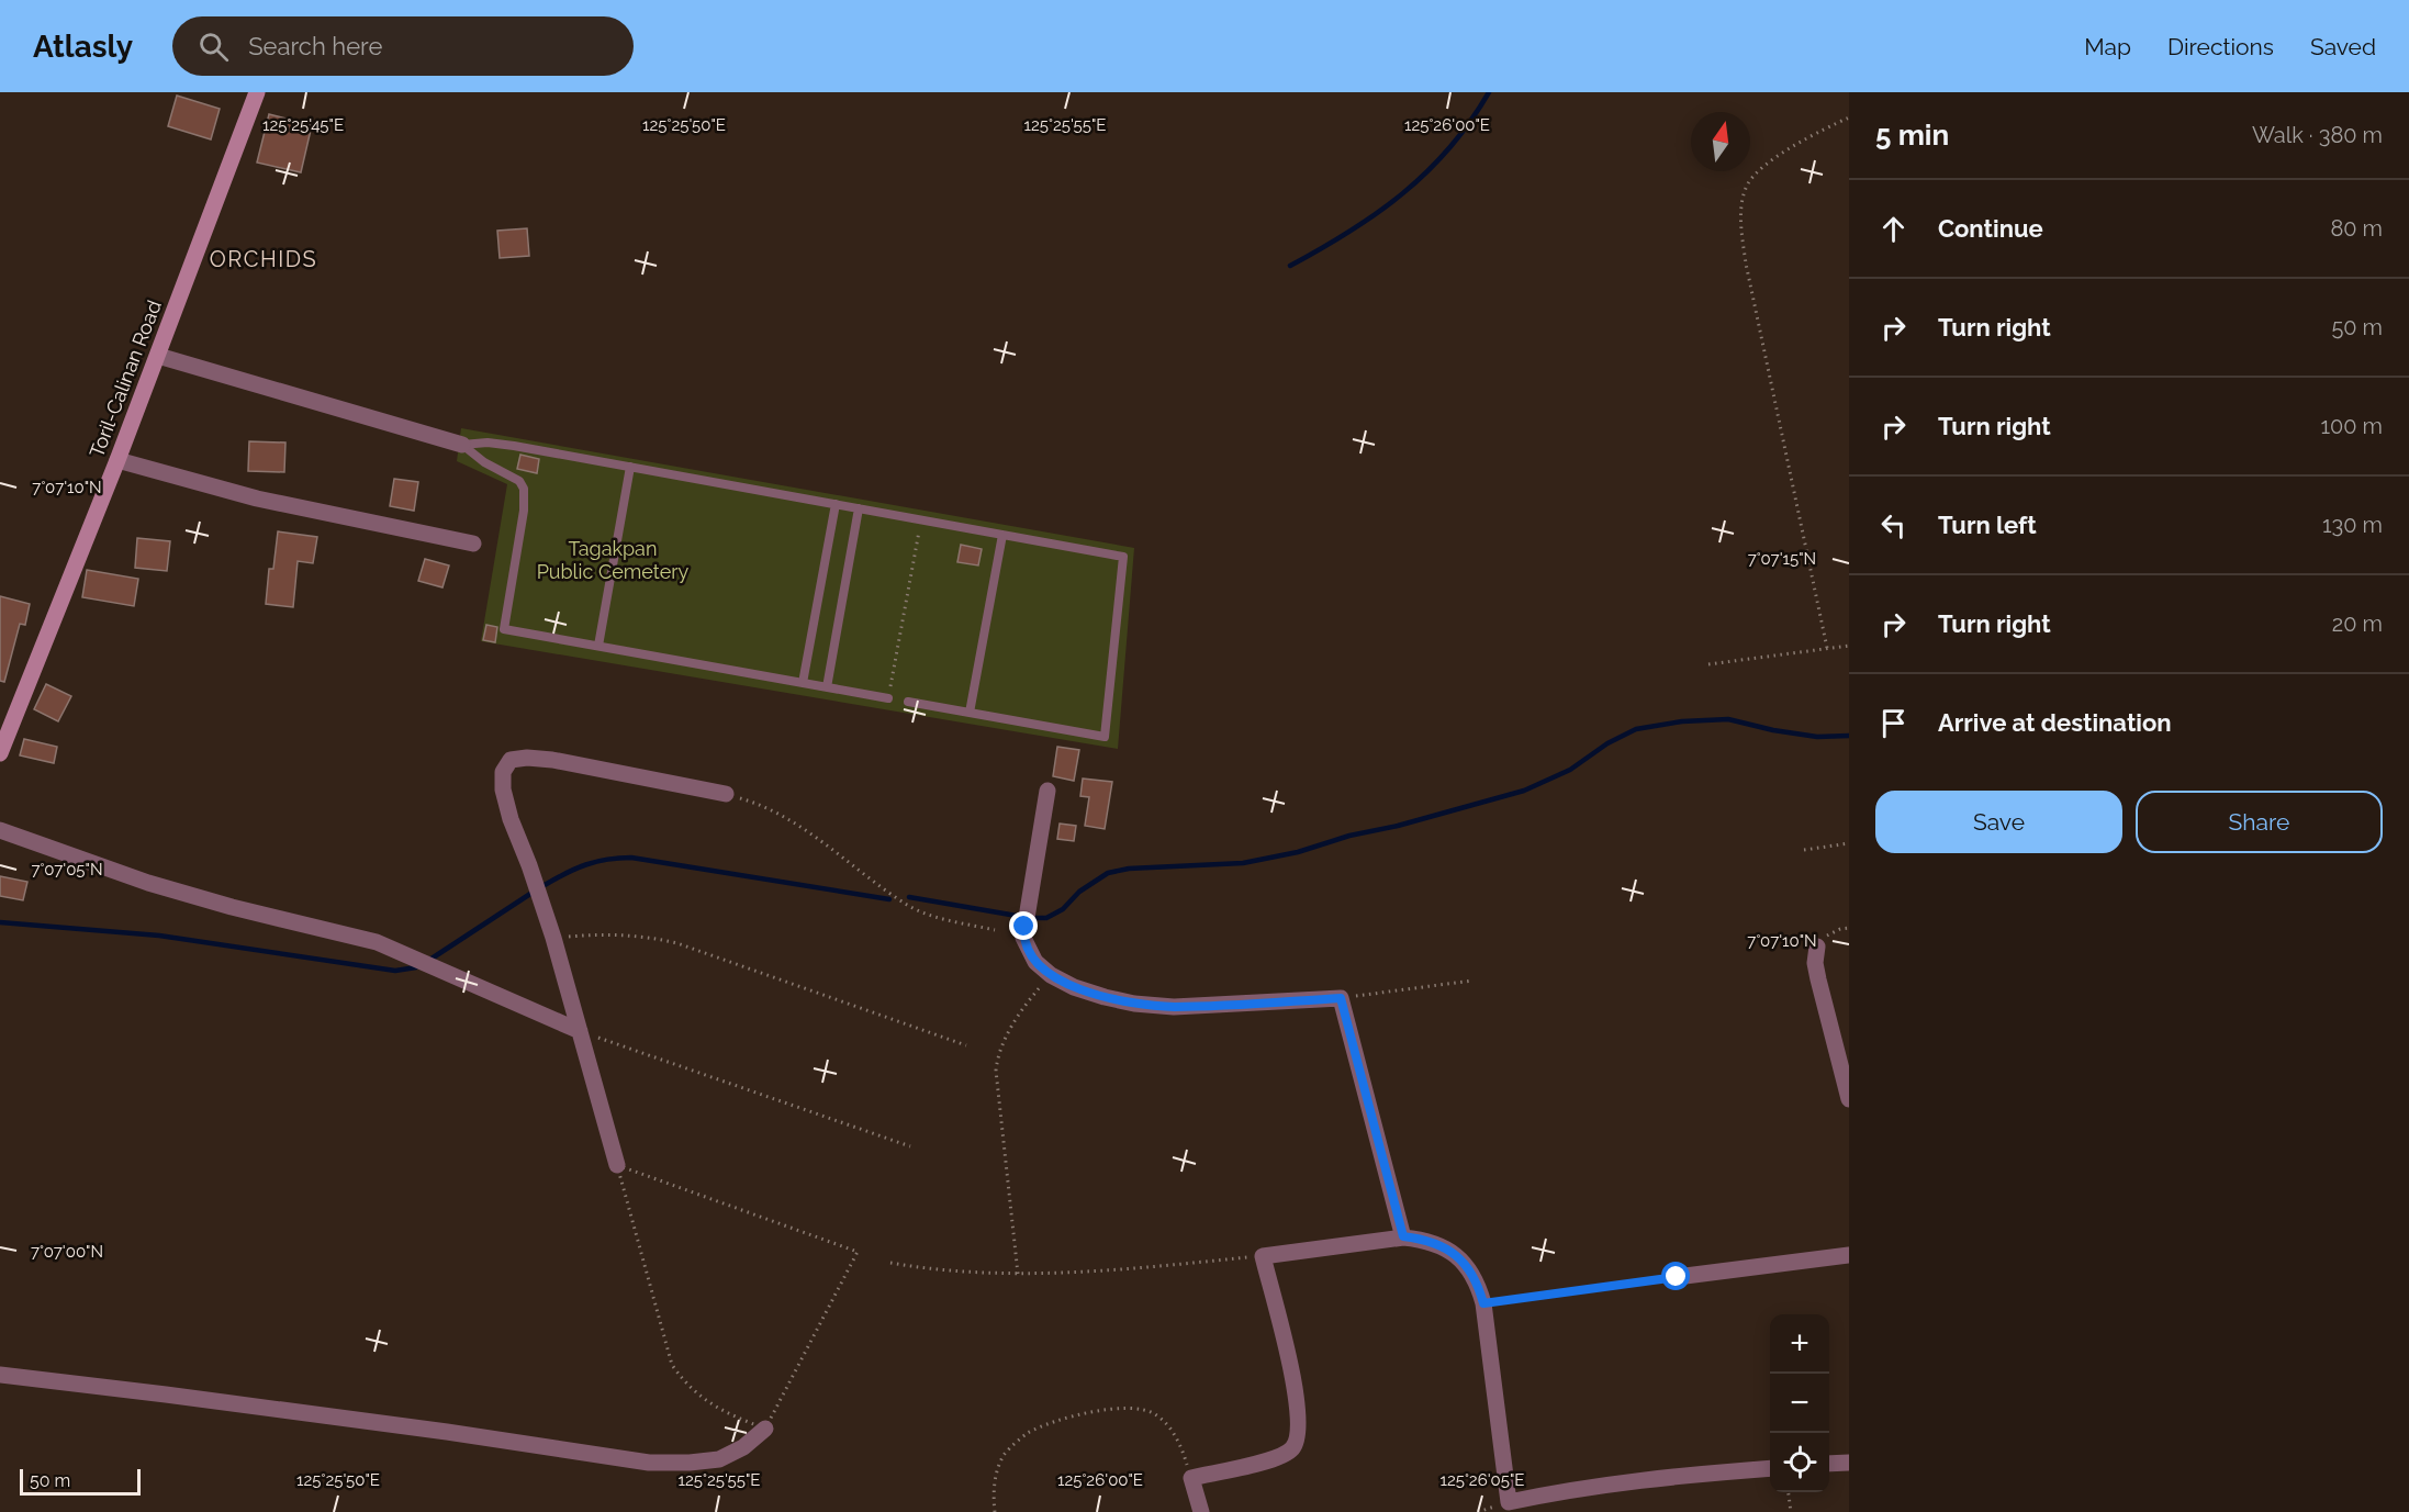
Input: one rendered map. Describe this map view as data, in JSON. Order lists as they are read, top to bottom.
{
  "streets": {
    "main road": ["Toril-Calinan Road"]
  },
  "districts": ["ORCHIDS"],
  "parks": ["Tagakpan Public Cemetery"],
  "scale_bar": "50 m",
  "north": "top",
  "page": {
    "header": "Atlasly",
    "search": "Search here",
    "nav": ["Map", "Directions", "Saved"],
    "heading": ["5 min", "Walk · 380 m"],
    "list": [
      ["Continue", "80 m"],
      ["Turn right", "50 m"],
      ["Turn right", "100 m"],
      ["Turn left", "130 m"],
      ["Turn right", "20 m"],
      "Arrive at destination"
    ],
    "buttons": ["Save", "Share"],
    "map_buttons": ["+", "−"],
    "scale": "50 m"
  },
  "coordinates": [
    "125°25'45\"E",
    "125°25'50\"E",
    "125°25'55\"E",
    "125°26'00\"E",
    "7°07'10\"N",
    "7°07'15\"N",
    "7°07'05\"N",
    "7°07'00\"N",
    "125°26'05\"E"
  ]
}
